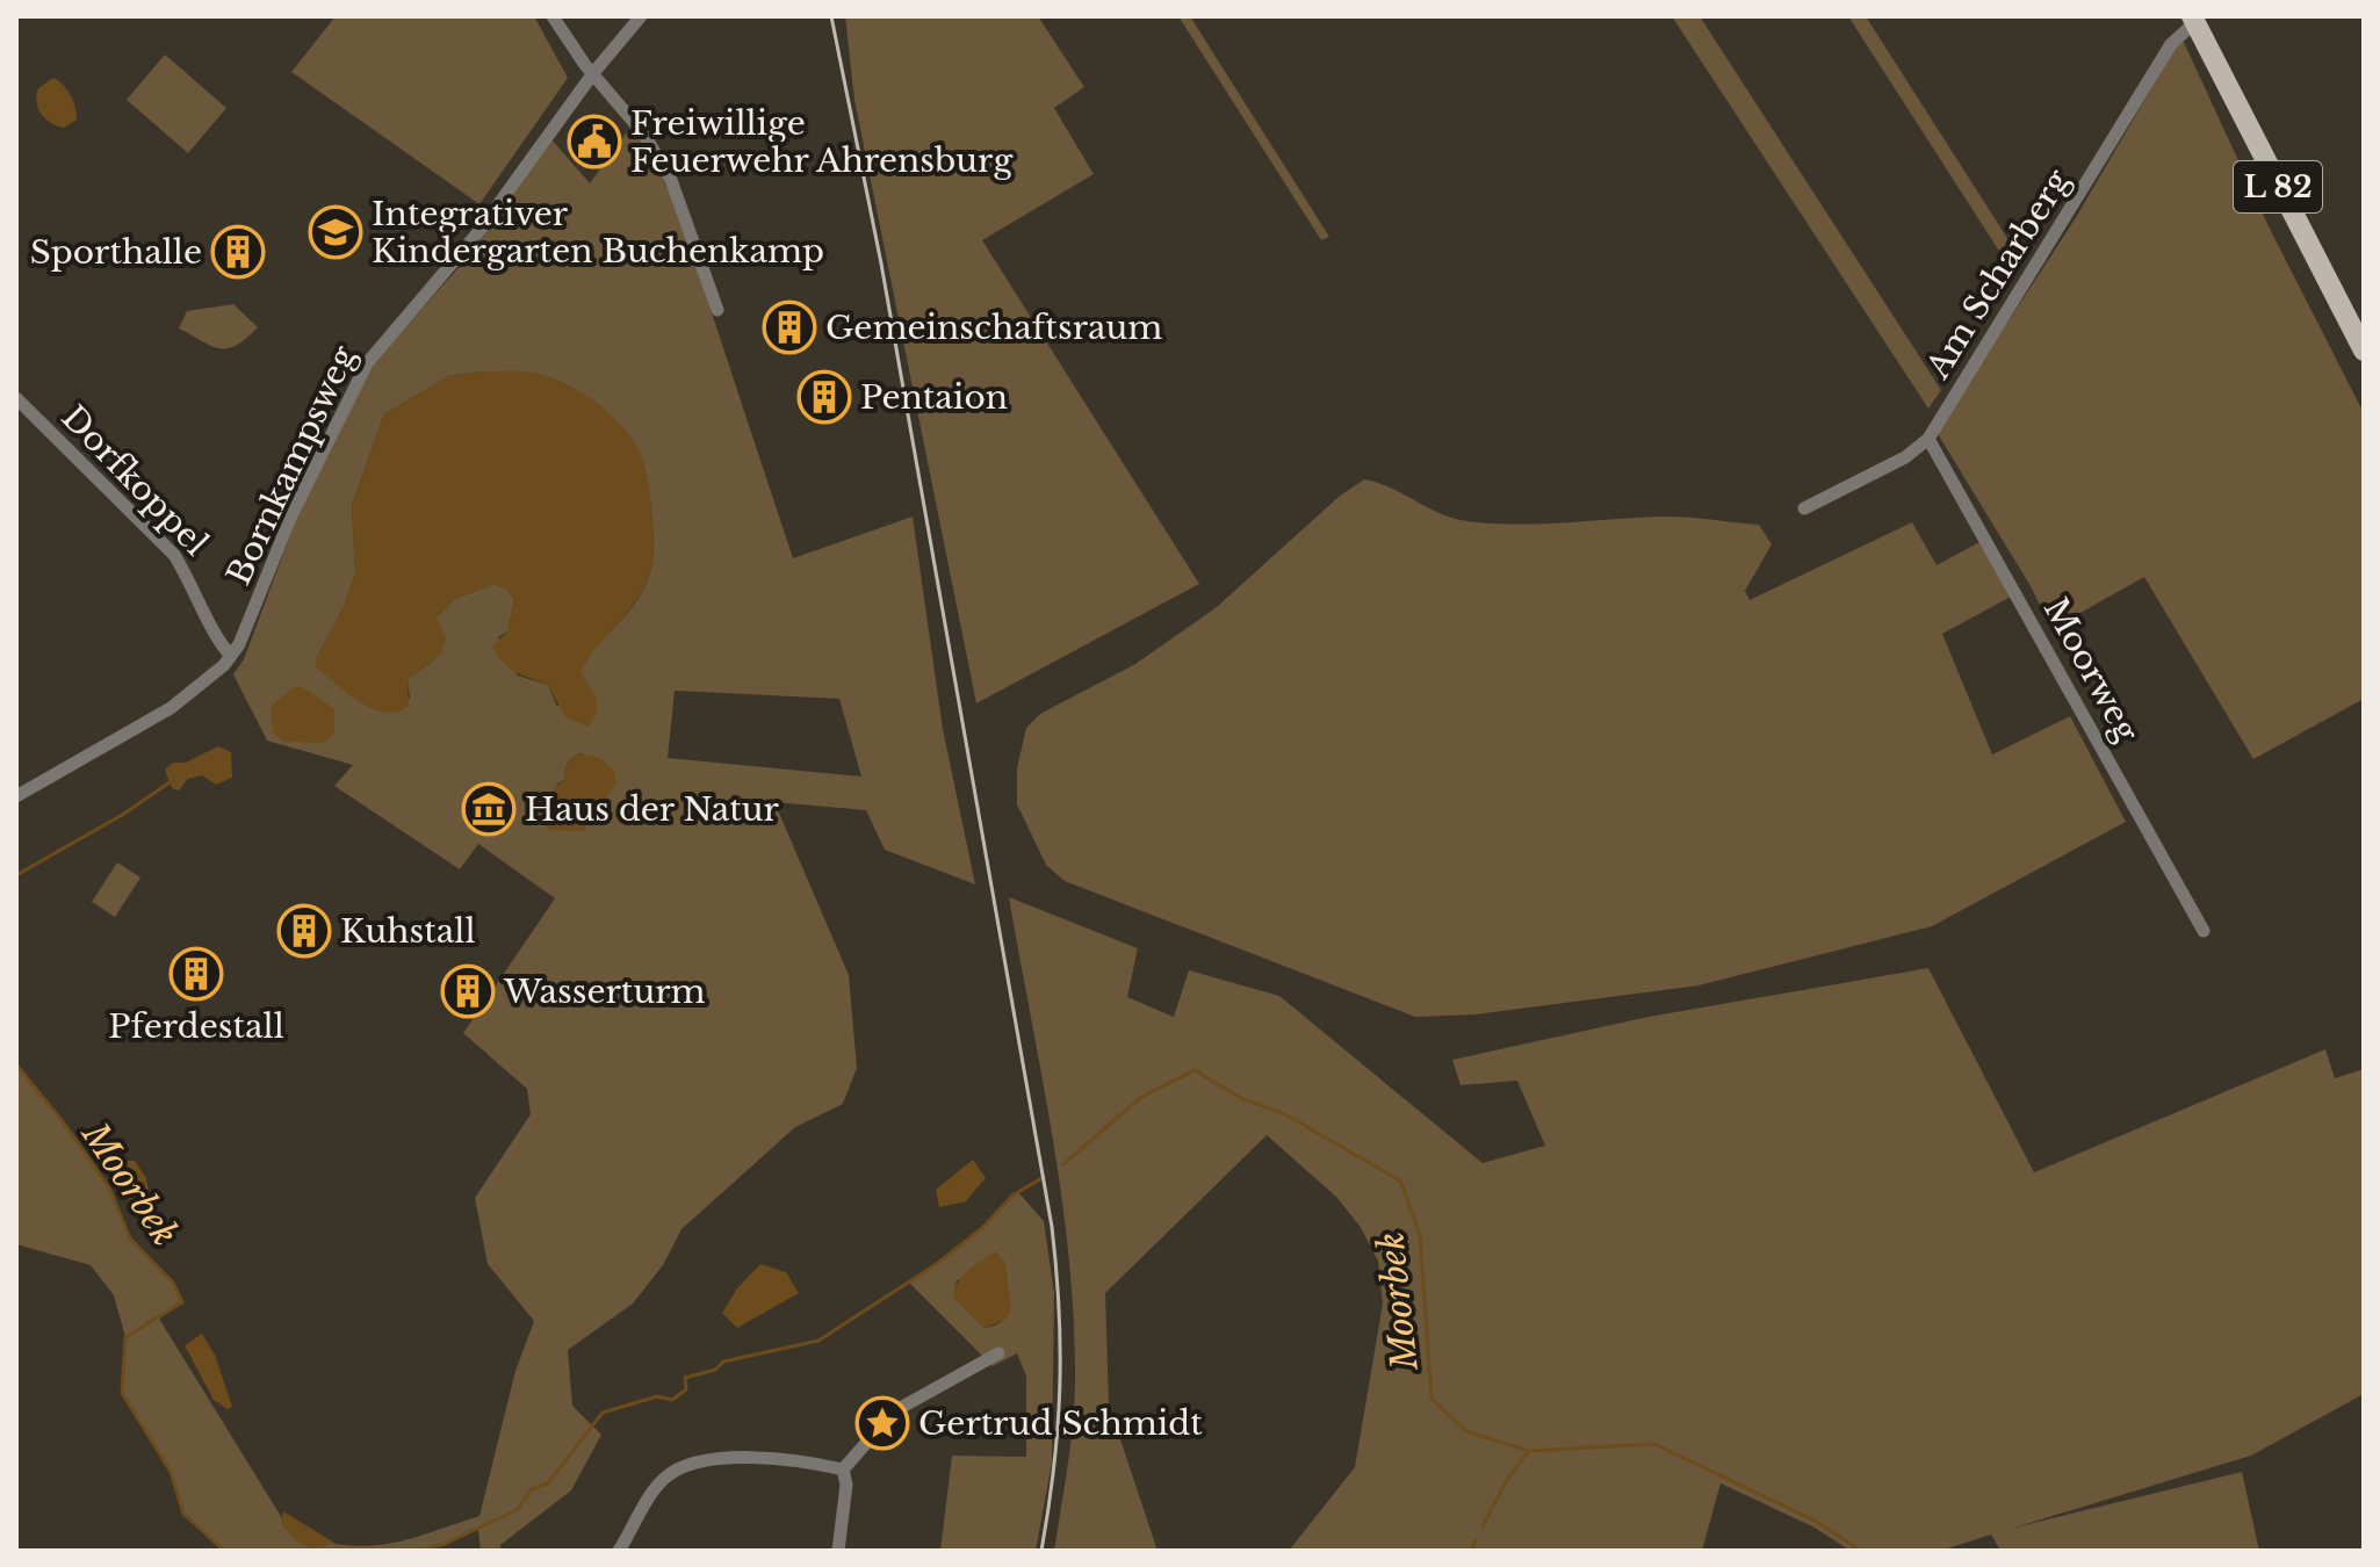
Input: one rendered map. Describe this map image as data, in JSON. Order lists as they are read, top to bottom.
{
  "streets": {
    "main road": ["L 82"],
    "street": [
      "Am Scharberg",
      "Bornkampsweg",
      "Dorfkoppel",
      "Moorweg"
    ]
  },
  "crossings": [
    ["L 82", "Am Scharberg"],
    ["Am Scharberg", "Moorweg"],
    ["Bornkampsweg", "Dorfkoppel"]
  ],
  "water": ["Moorbek"],
  "places": {
    "public building": ["Freiwillige Feuerwehr Ahrensburg"],
    "school or university": ["Integrativer Kindergarten Buchenkamp"],
    "building": [
      "Sporthalle",
      "Gemeinschaftsraum",
      "Pentaion",
      "Kuhstall",
      "Pferdestall",
      "Wasserturm"
    ],
    "museum": ["Haus der Natur"],
    "place": ["Gertrud Schmidt"]
  }
}
